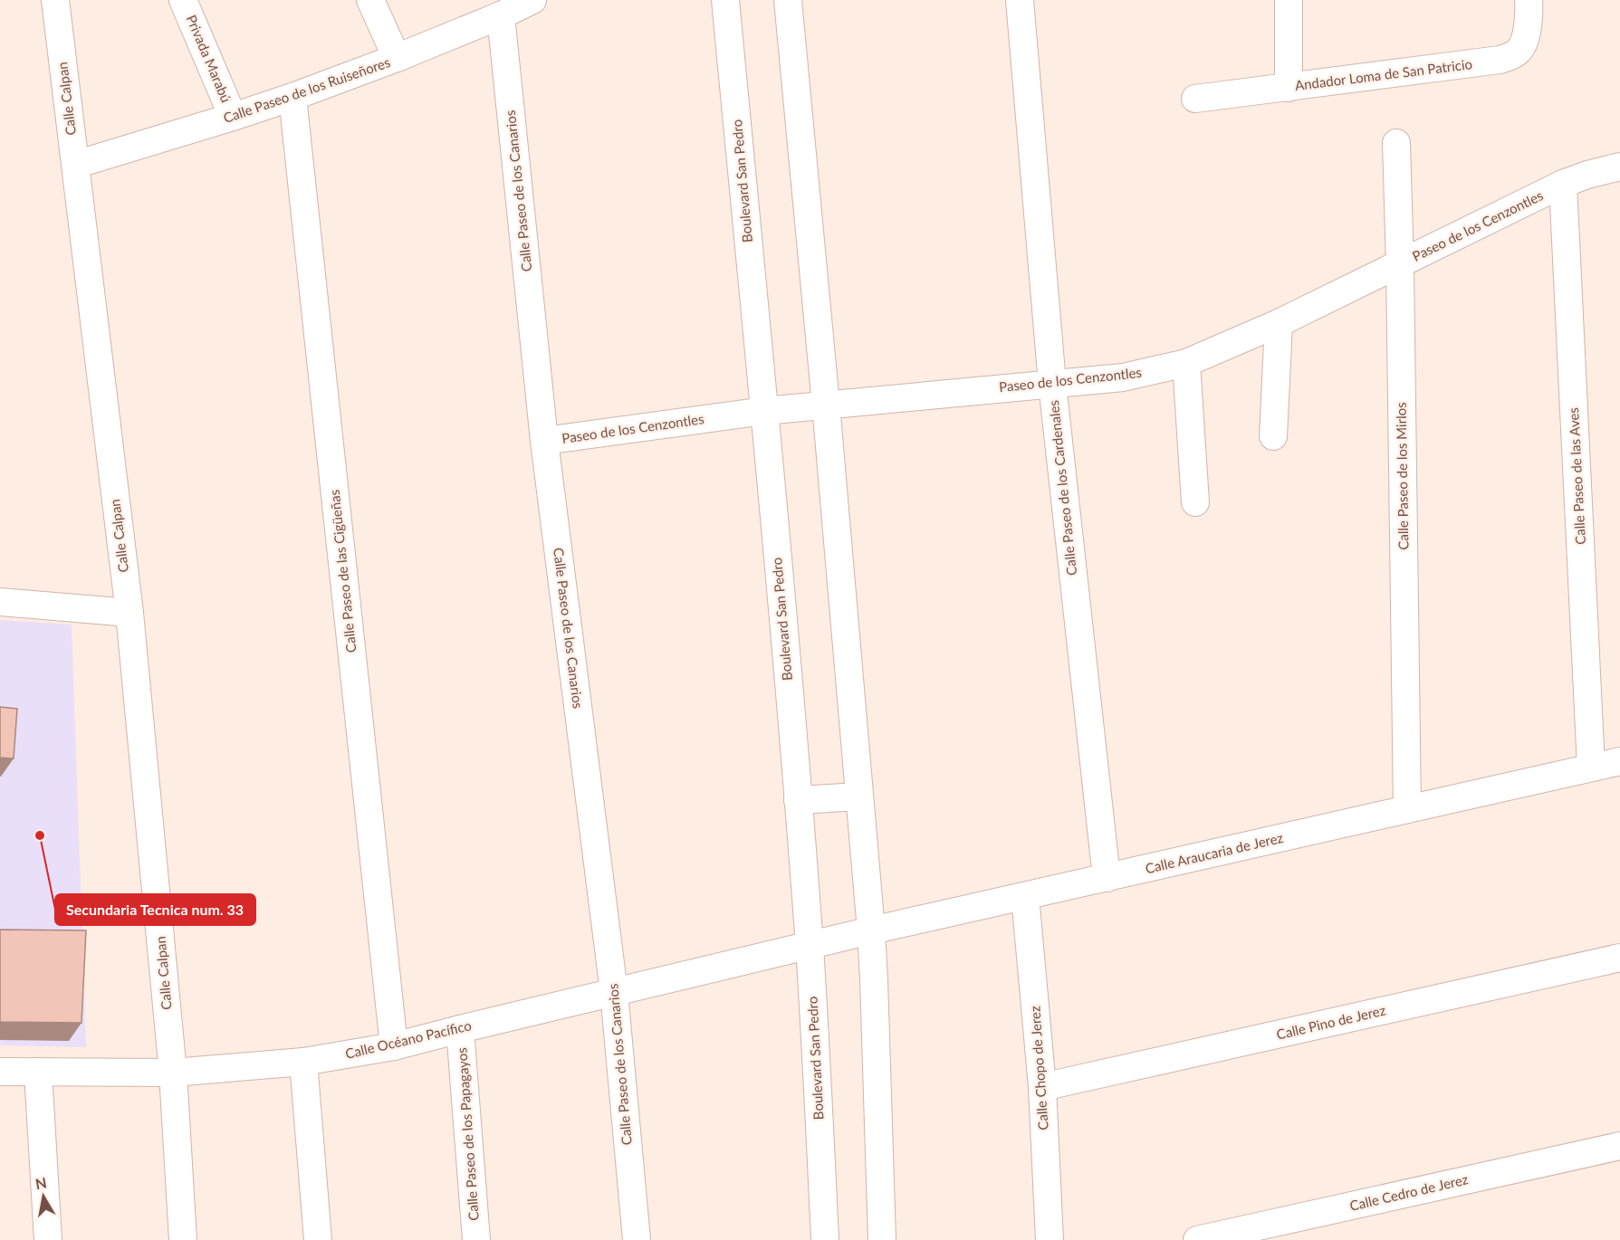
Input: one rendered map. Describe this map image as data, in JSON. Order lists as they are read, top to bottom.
{
  "streets": {
    "street": [
      "Privada Marabú",
      "Andador Loma de San Patricio",
      "Calle Paseo de los Ruiseñores",
      "Calle Calpan",
      "Boulevard San Pedro",
      "Calle Paseo de los Canarios",
      "Paseo de los Cenzontles",
      "Calle Paseo de los Mirlos",
      "Calle Paseo de las Aves",
      "Calle Paseo de los Cardenales",
      "Calle Paseo de las Cigüeñas",
      "Calle Araucaria de Jerez",
      "Calle Pino de Jerez",
      "Calle Océano Pacífico",
      "Calle Chopo de Jerez",
      "Calle Paseo de los Papagayos",
      "Calle Cedro de Jerez"
    ]
  },
  "crossings": [
    ["Privada Marabú", "Calle Paseo de los Ruiseñores"],
    ["Calle Paseo de los Ruiseñores", "Calle Calpan"],
    ["Calle Paseo de los Ruiseñores", "Calle Paseo de los Canarios"],
    ["Calle Paseo de los Ruiseñores", "Calle Paseo de las Cigüeñas"],
    ["Calle Calpan", "Calle Océano Pacífico"],
    ["Boulevard San Pedro", "Paseo de los Cenzontles"],
    ["Boulevard San Pedro", "Calle Araucaria de Jerez"],
    ["Boulevard San Pedro", "Calle Océano Pacífico"],
    ["Calle Paseo de los Canarios", "Paseo de los Cenzontles"],
    ["Calle Paseo de los Canarios", "Calle Océano Pacífico"],
    ["Paseo de los Cenzontles", "Calle Paseo de los Mirlos"],
    ["Paseo de los Cenzontles", "Calle Paseo de las Aves"],
    ["Paseo de los Cenzontles", "Calle Paseo de los Cardenales"],
    ["Calle Paseo de los Mirlos", "Calle Araucaria de Jerez"],
    ["Calle Paseo de las Aves", "Calle Araucaria de Jerez"],
    ["Calle Paseo de los Cardenales", "Calle Araucaria de Jerez"],
    ["Calle Paseo de las Cigüeñas", "Calle Océano Pacífico"],
    ["Calle Araucaria de Jerez", "Calle Océano Pacífico"],
    ["Calle Araucaria de Jerez", "Calle Chopo de Jerez"],
    ["Calle Pino de Jerez", "Calle Chopo de Jerez"],
    ["Calle Océano Pacífico", "Calle Paseo de los Papagayos"]
  ],
  "places": ["Secundaria Tecnica num. 33"],
  "north": "top"
}
